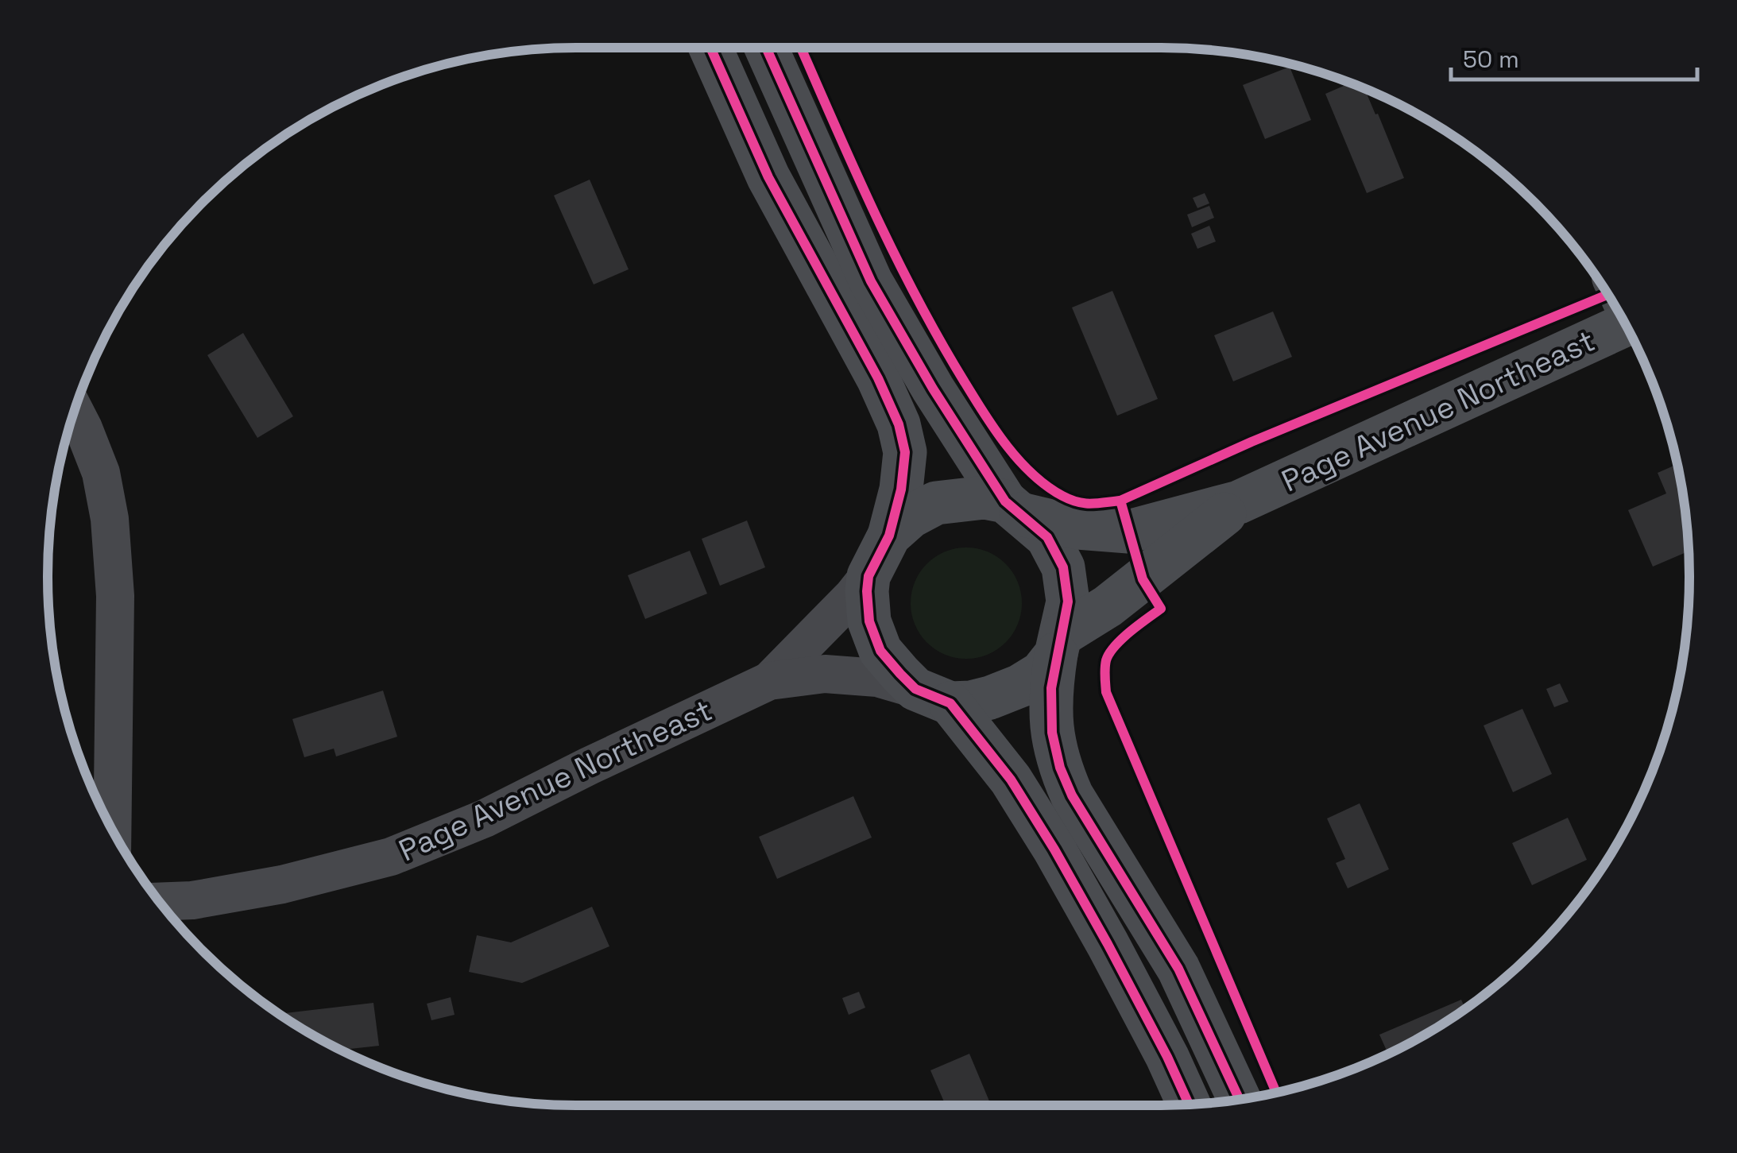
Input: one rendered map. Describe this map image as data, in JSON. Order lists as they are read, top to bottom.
{
  "streets": {
    "main road": ["Page Avenue Northeast"]
  },
  "scale_bar": "50 m"
}
